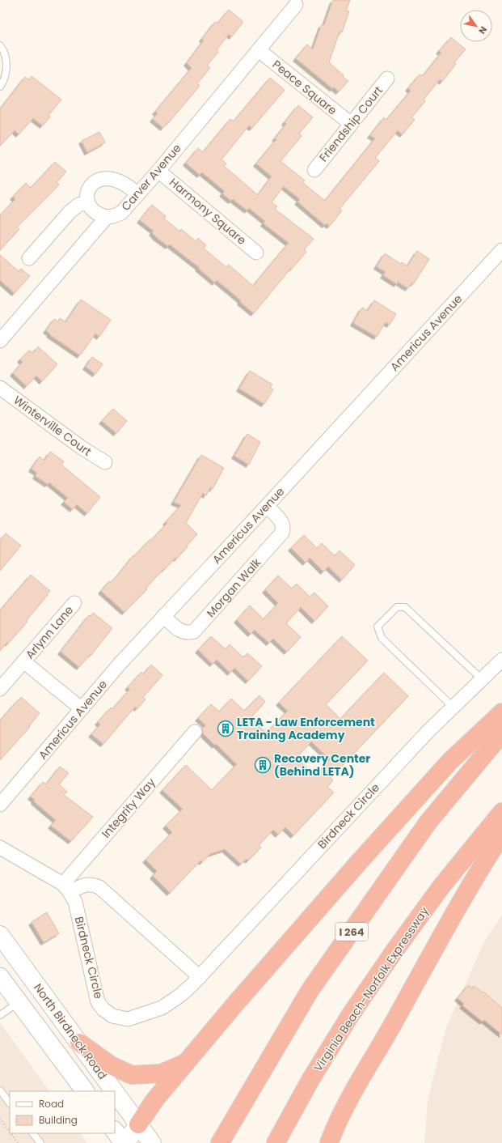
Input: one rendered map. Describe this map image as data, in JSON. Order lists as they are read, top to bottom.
{
  "streets": {
    "highway": ["I 264", "Virginia Beach-Norfolk Expressway"],
    "main road": ["North Birdneck Road"],
    "street": [
      "Peace Square",
      "Friendship Court",
      "Carver Avenue",
      "Harmony Square",
      "Americus Avenue",
      "Winterville Court",
      "Morgan Walk",
      "Arlynn Lane",
      "Integrity Way",
      "Birdneck Circle"
    ]
  },
  "crossings": [
    ["Peace Square", "Friendship Court"],
    ["Peace Square", "Carver Avenue"],
    ["Carver Avenue", "Harmony Square"],
    ["Americus Avenue", "Morgan Walk"],
    ["Americus Avenue", "Arlynn Lane"],
    ["Integrity Way", "Birdneck Circle"]
  ],
  "places": {
    "building": ["LETA - Law Enforcement Training Academy", "Recovery Center (Behind LETA)"]
  },
  "legend": ["Road", "Building"],
  "north": "bottom right"
}
